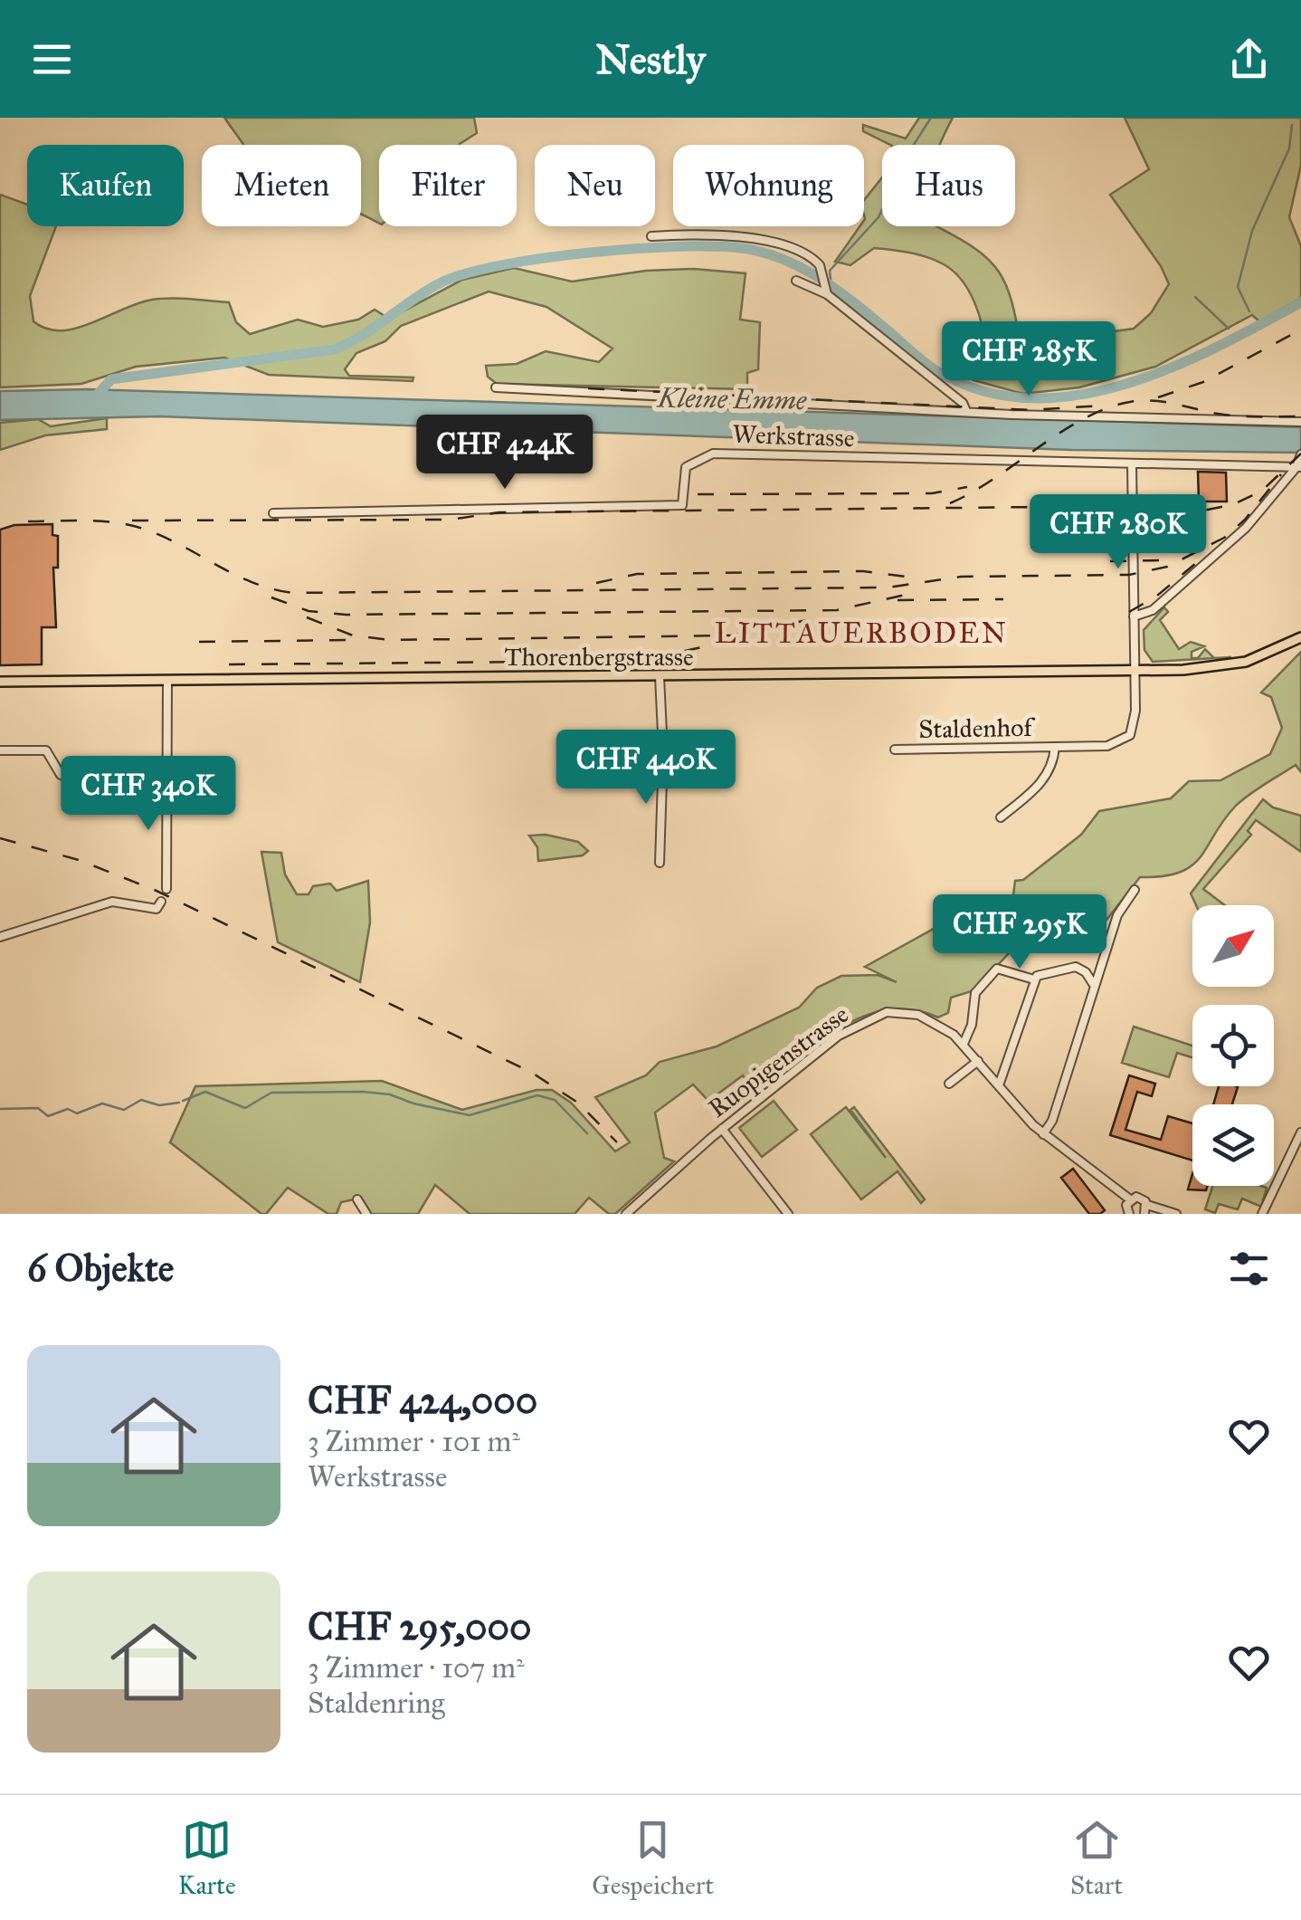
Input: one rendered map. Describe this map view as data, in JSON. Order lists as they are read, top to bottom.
{
  "streets": {
    "main road": ["Thorenbergstrasse"],
    "street": ["Werkstrasse", "Staldenhof", "Ruopigenstrasse"]
  },
  "crossings": [
    ["Thorenbergstrasse", "Staldenhof"]
  ],
  "districts": ["LITTAUERBODEN"],
  "water": ["Kleine Emme"],
  "north": "top right",
  "page": {
    "header": "Nestly",
    "chip": [
      "Kaufen",
      "Mieten",
      "Filter",
      "Neu",
      "Wohnung",
      "Haus"
    ],
    "price": [
      "CHF 285K",
      "CHF 424K",
      "CHF 280K",
      "CHF 440K",
      "CHF 340K",
      "CHF 295K"
    ],
    "heading": "6 Objekte",
    "list": [
      {
        "name": "CHF 424,000",
        "note": "3 Zimmer · 101 m² · Werkstrasse"
      },
      {
        "name": "CHF 295,000",
        "note": "3 Zimmer · 107 m² · Staldenring"
      }
    ],
    "tabs": ["Karte", "Gespeichert", "Start"]
  }
}
